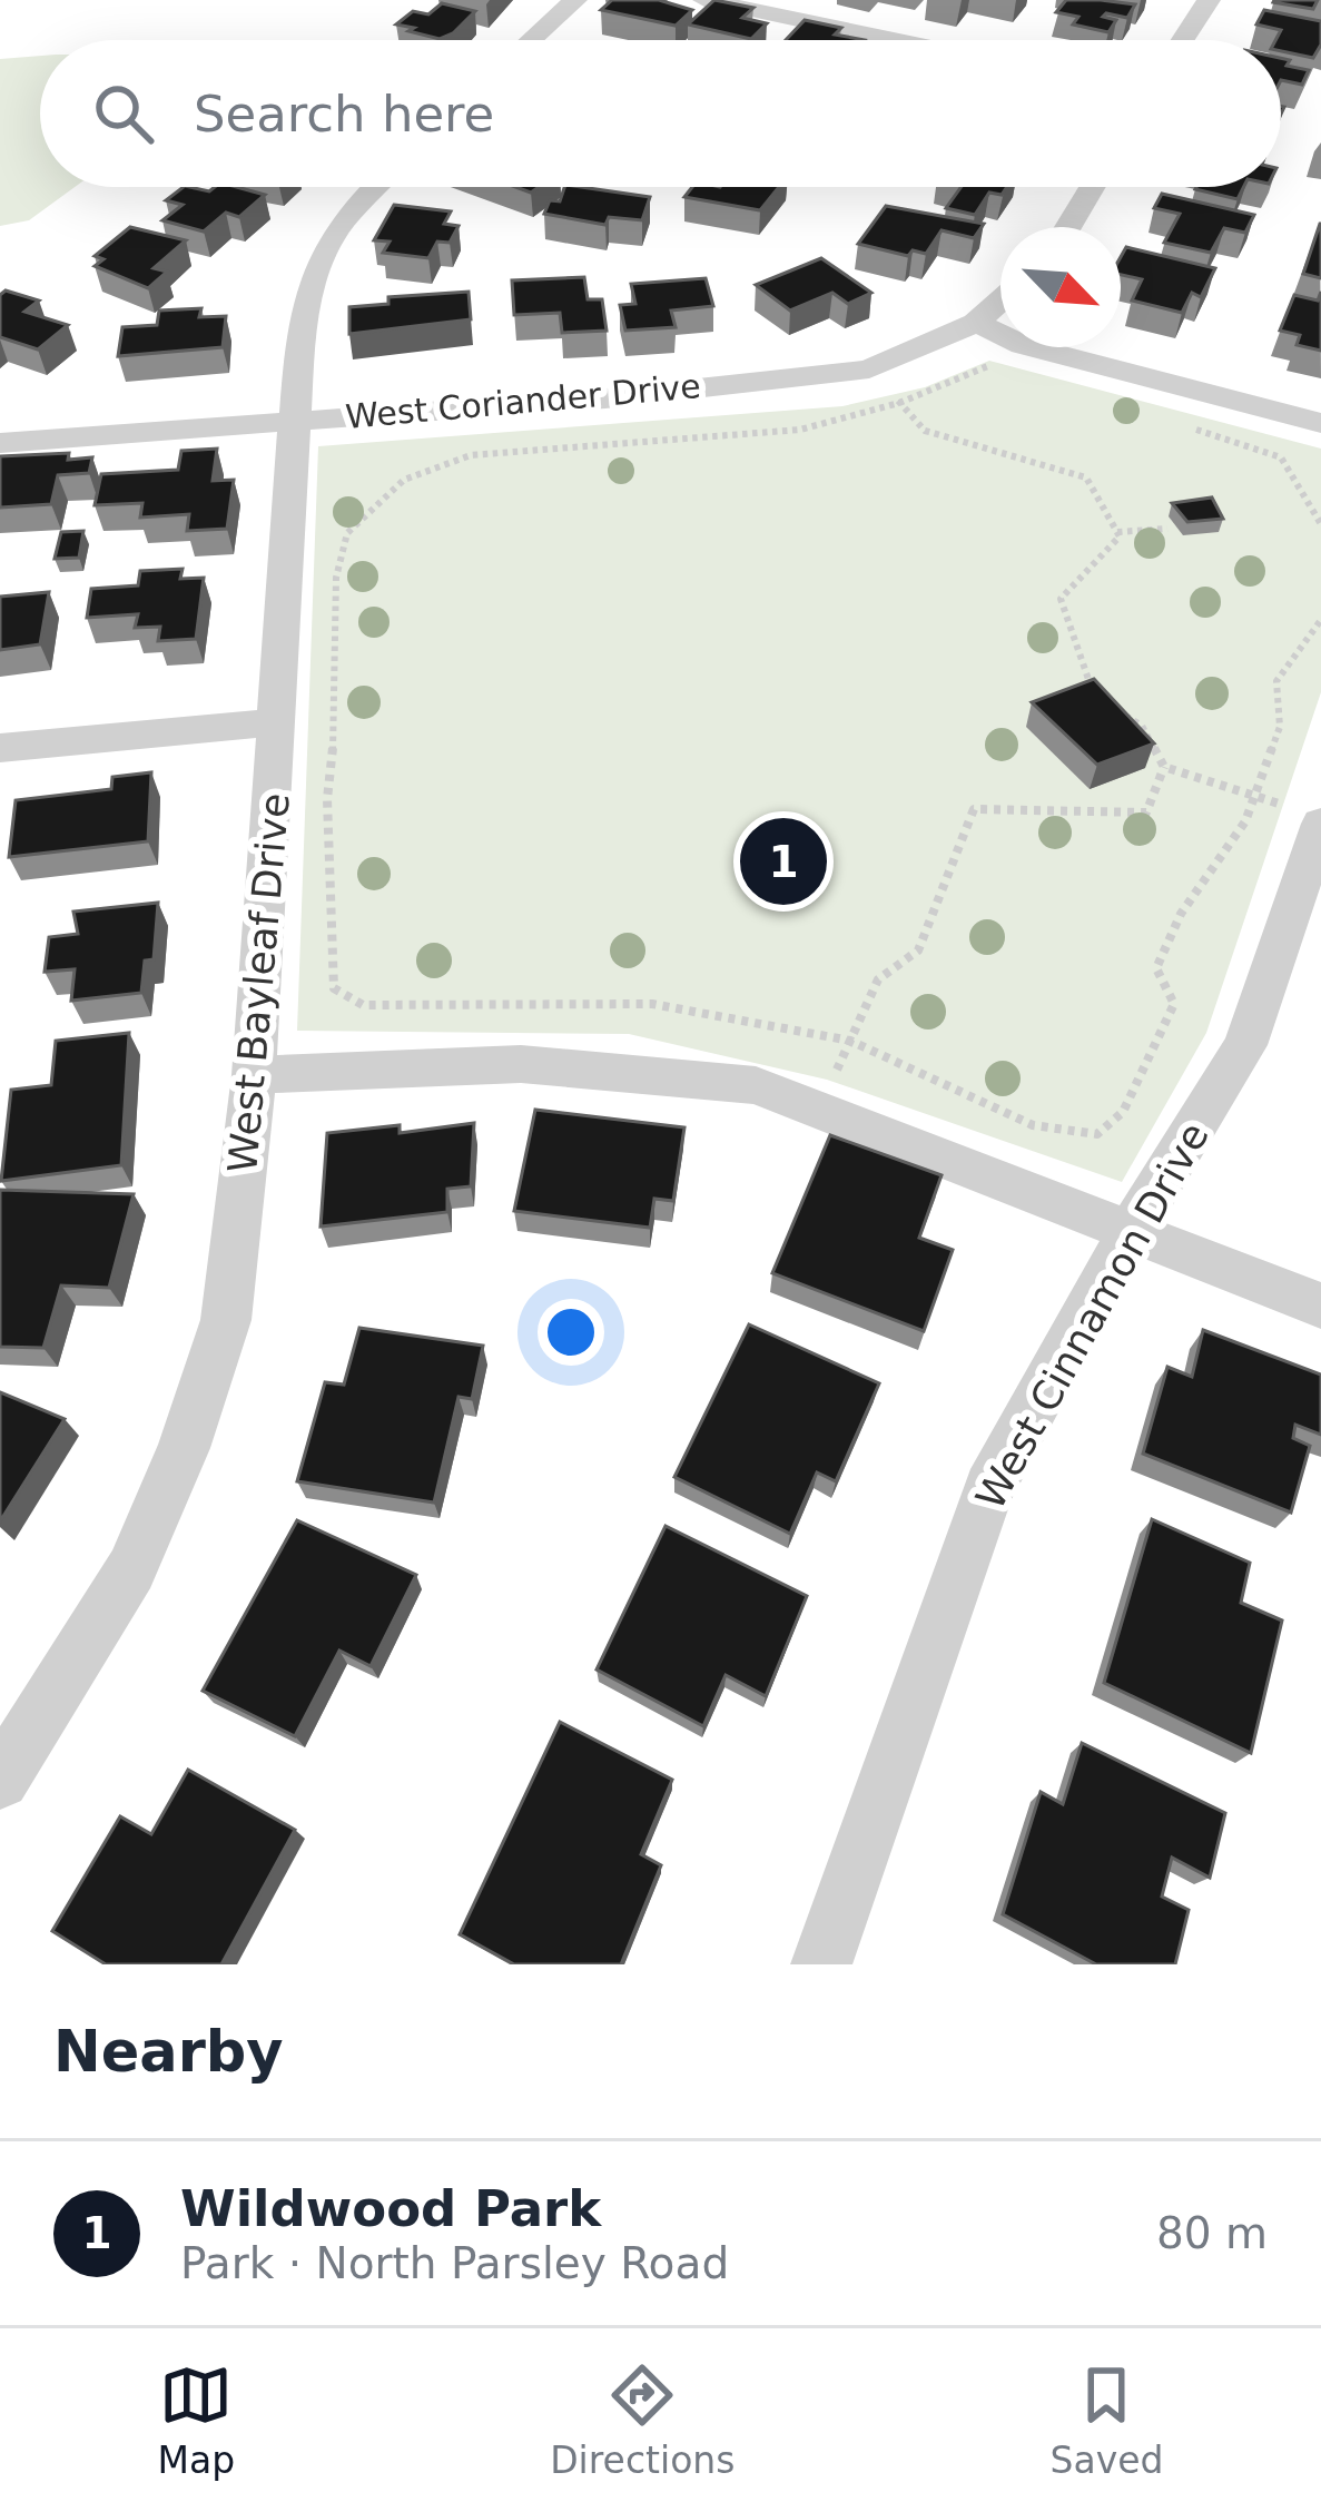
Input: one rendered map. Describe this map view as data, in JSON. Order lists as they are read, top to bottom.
{
  "streets": {
    "street": ["West Coriander Drive", "West Bayleaf Drive", "West Cinnamon Drive"]
  },
  "crossings": [
    ["West Coriander Drive", "West Bayleaf Drive"]
  ],
  "north": "bottom right",
  "page": {
    "search": "Search here",
    "pins": "1",
    "heading": "Nearby",
    "list": [
      {
        "mark": "1",
        "name": "Wildwood Park",
        "note": "Park · North Parsley Road",
        "value": "80 m"
      }
    ],
    "nav": ["Map", "Directions", "Saved"]
  }
}
